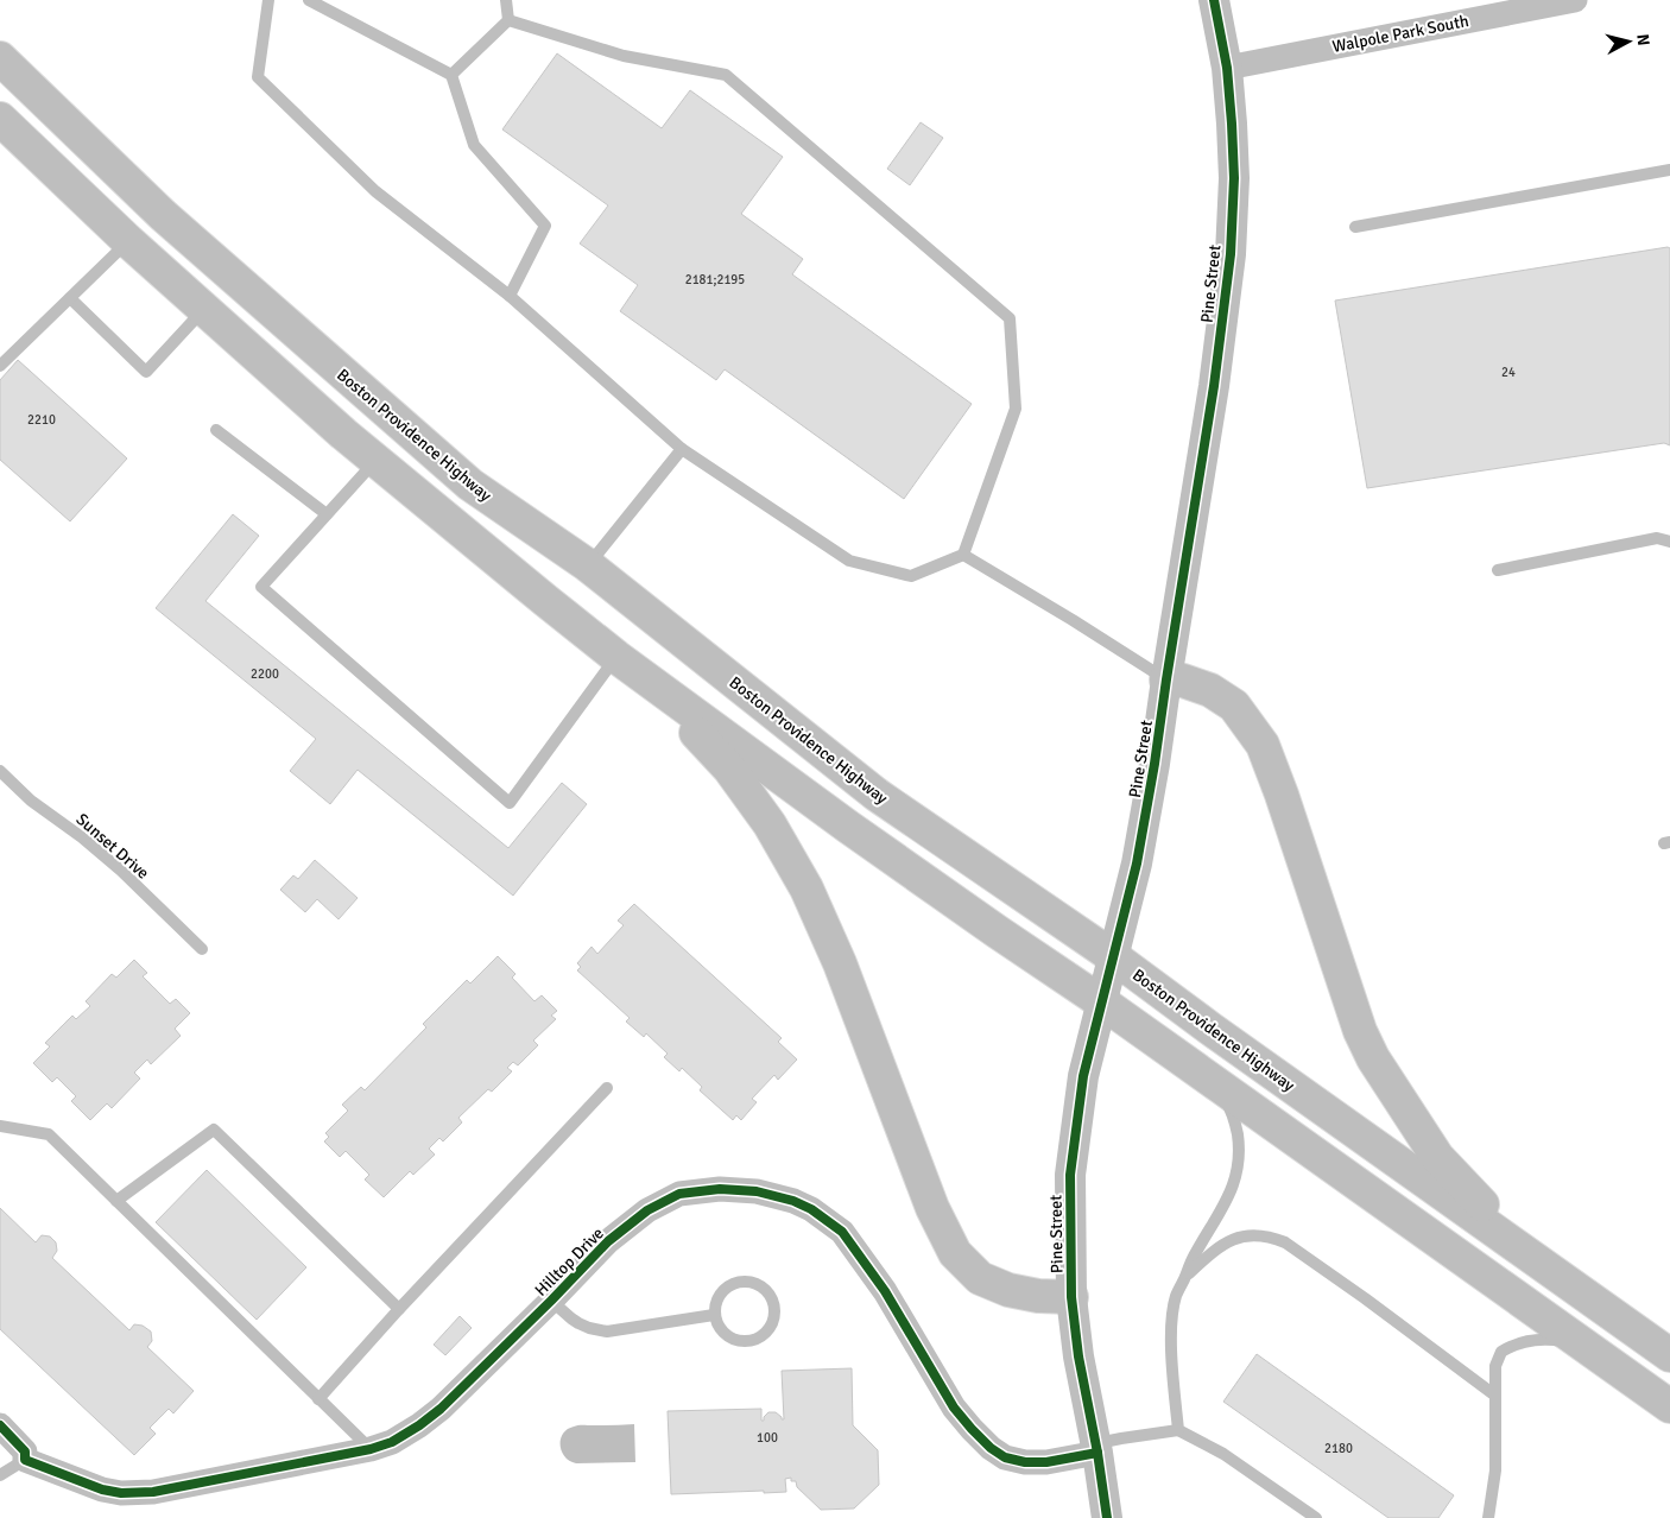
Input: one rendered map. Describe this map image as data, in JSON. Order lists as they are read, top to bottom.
{
  "streets": {
    "main road": ["Boston Providence Highway"],
    "street": ["Walpole Park South", "Pine Street", "Hilltop Drive"],
    "lane": ["Sunset Drive"]
  },
  "crossings": [
    ["Walpole Park South", "Pine Street"],
    ["Pine Street", "Boston Providence Highway"],
    ["Pine Street", "Hilltop Drive"]
  ],
  "house_numbers": [
    "2181;2195",
    "24",
    "2210",
    "2200",
    "100",
    "2180"
  ],
  "north": "right"
}
